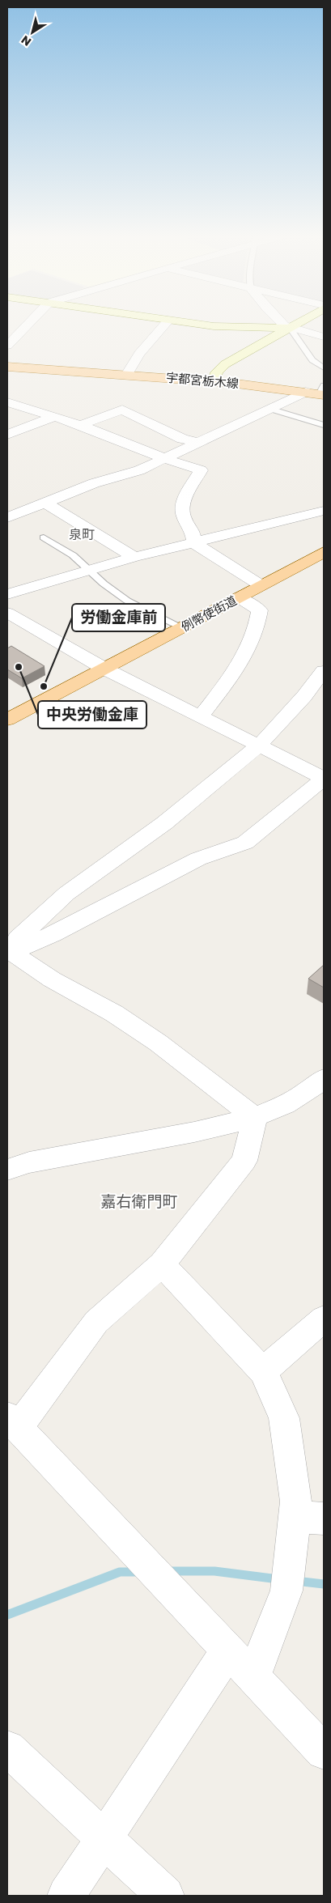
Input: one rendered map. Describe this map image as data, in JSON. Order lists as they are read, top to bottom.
{
  "streets": {
    "main road": ["宇都宮栃木線", "例幣使街道"]
  },
  "districts": ["泉町", "嘉右衛門町"],
  "places": ["中央労働金庫", "労働金庫前"],
  "north": "bottom left"
}
